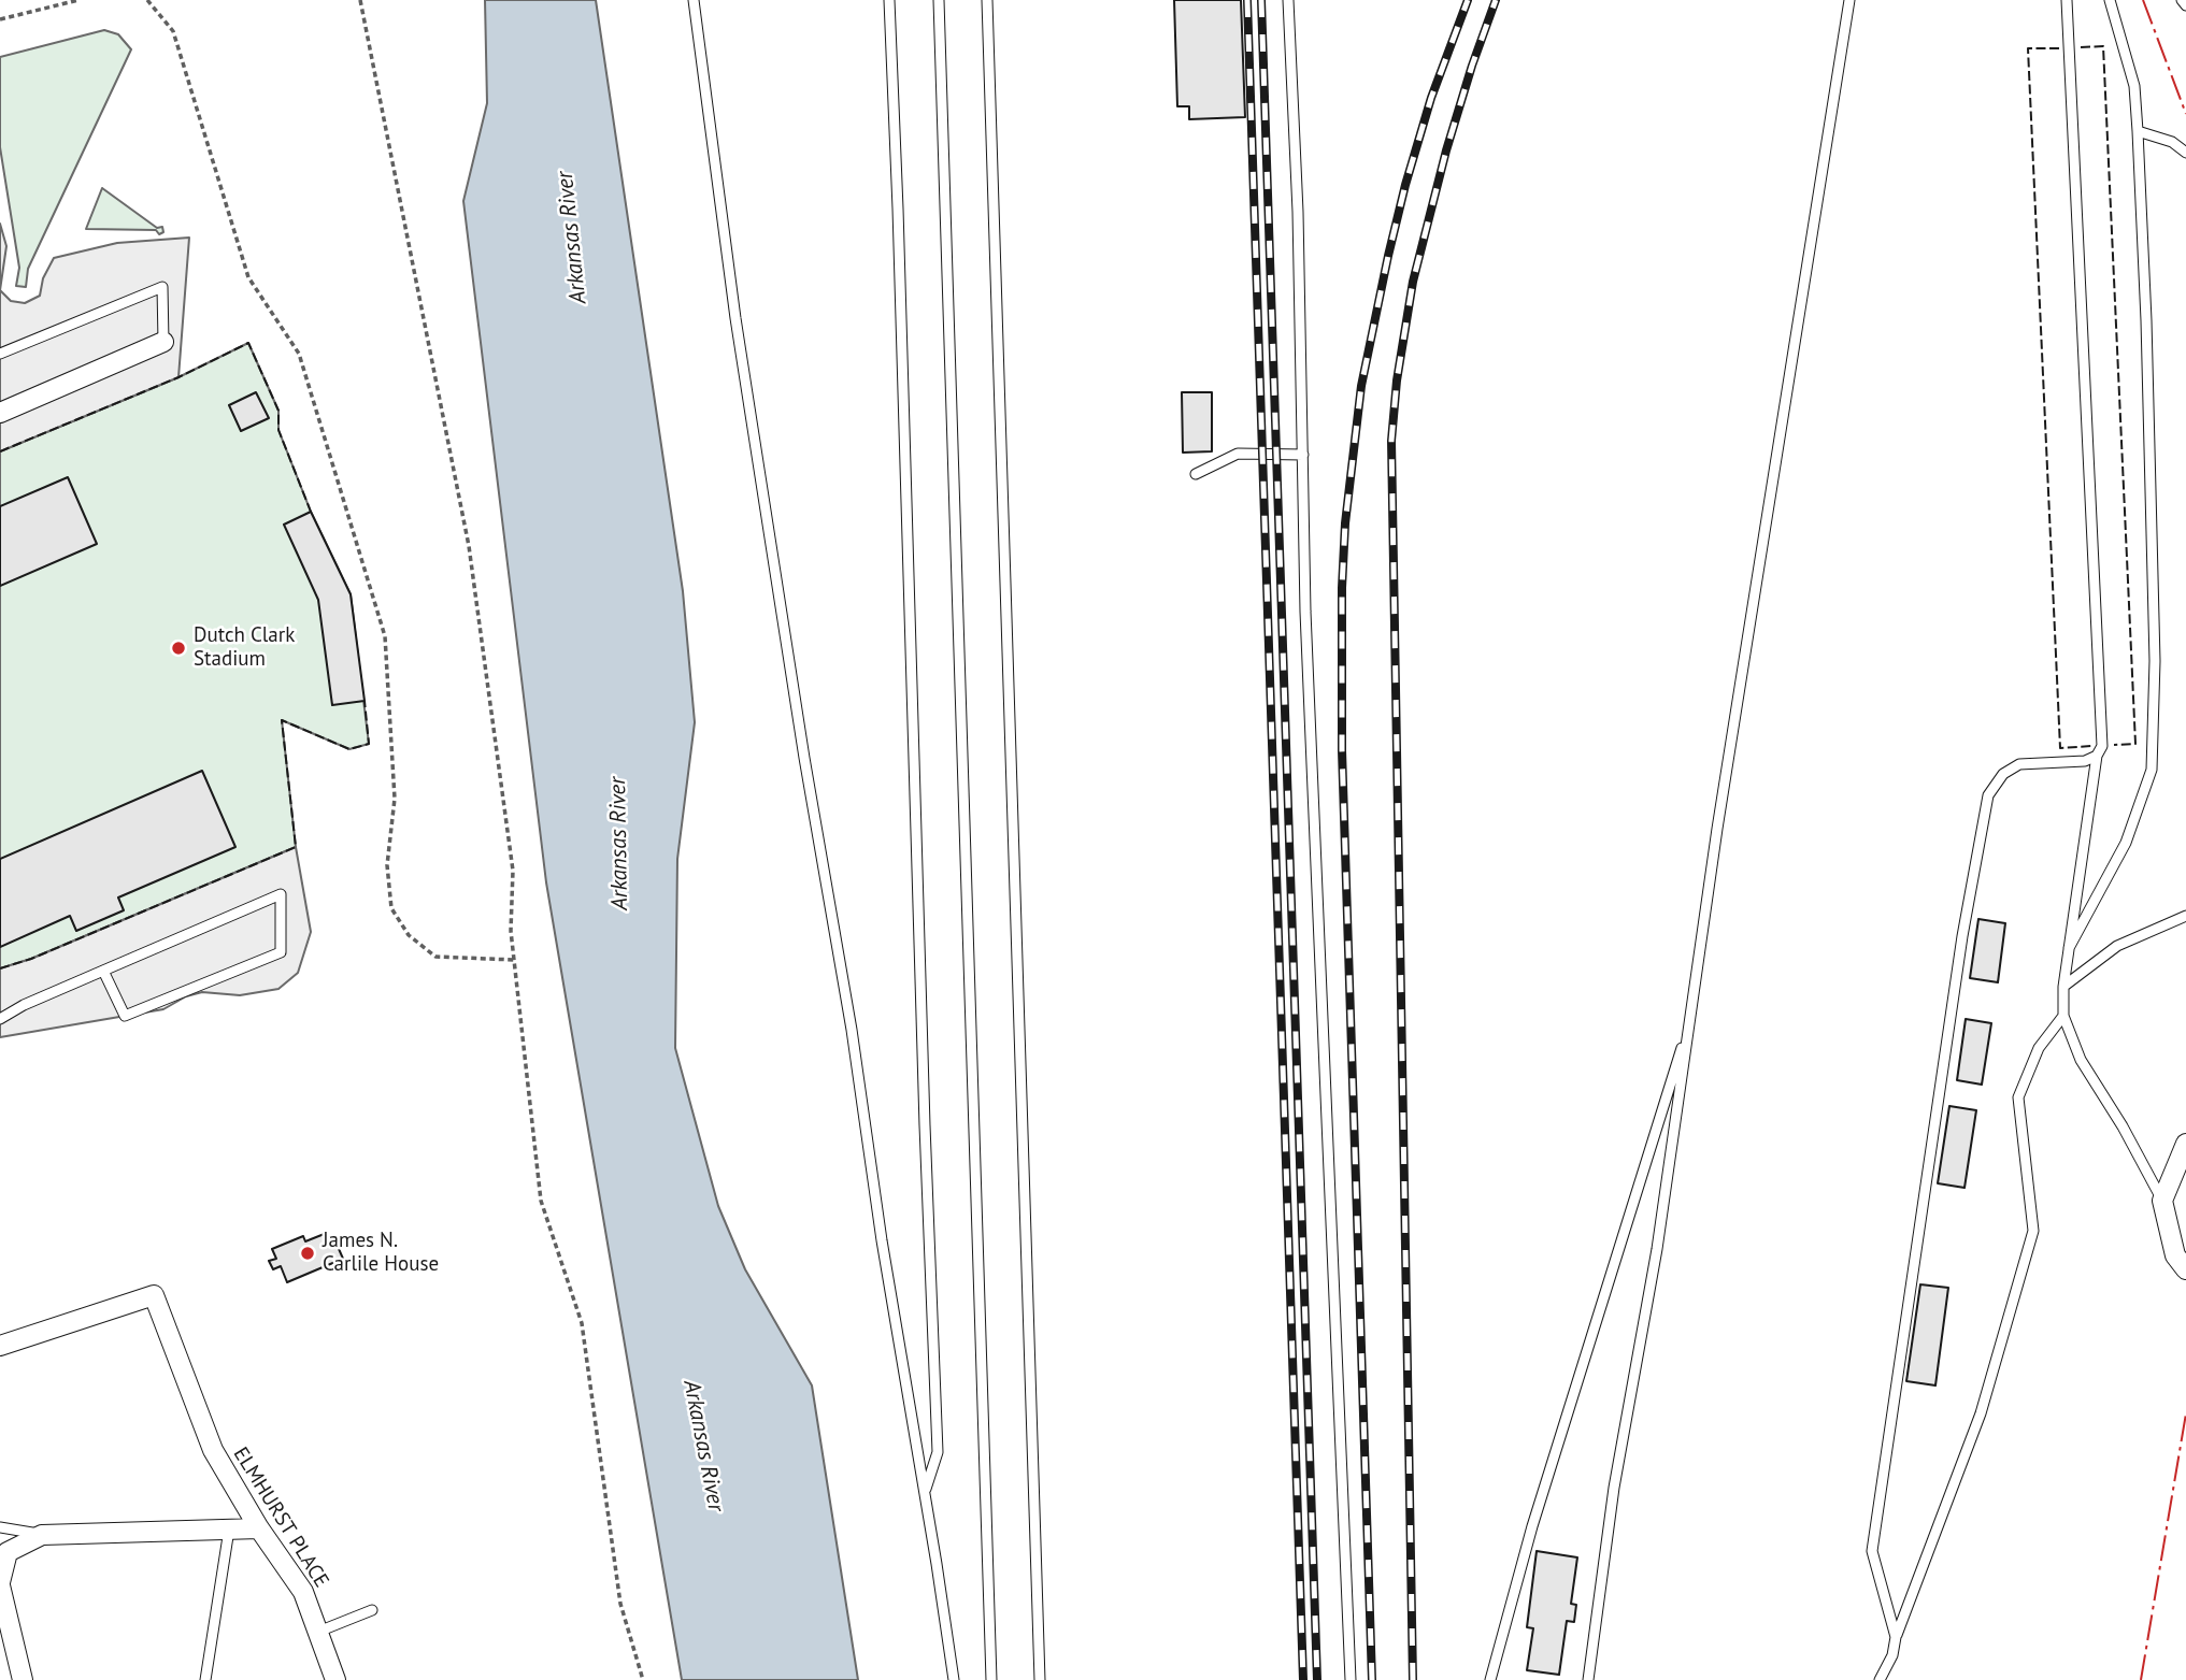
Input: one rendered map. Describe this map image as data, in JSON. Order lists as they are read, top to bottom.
{
  "streets": {
    "street": ["ELMHURST PLACE"]
  },
  "water": ["Arkansas River"],
  "places": ["Dutch Clark Stadium", "James N. Carlile House"]
}
